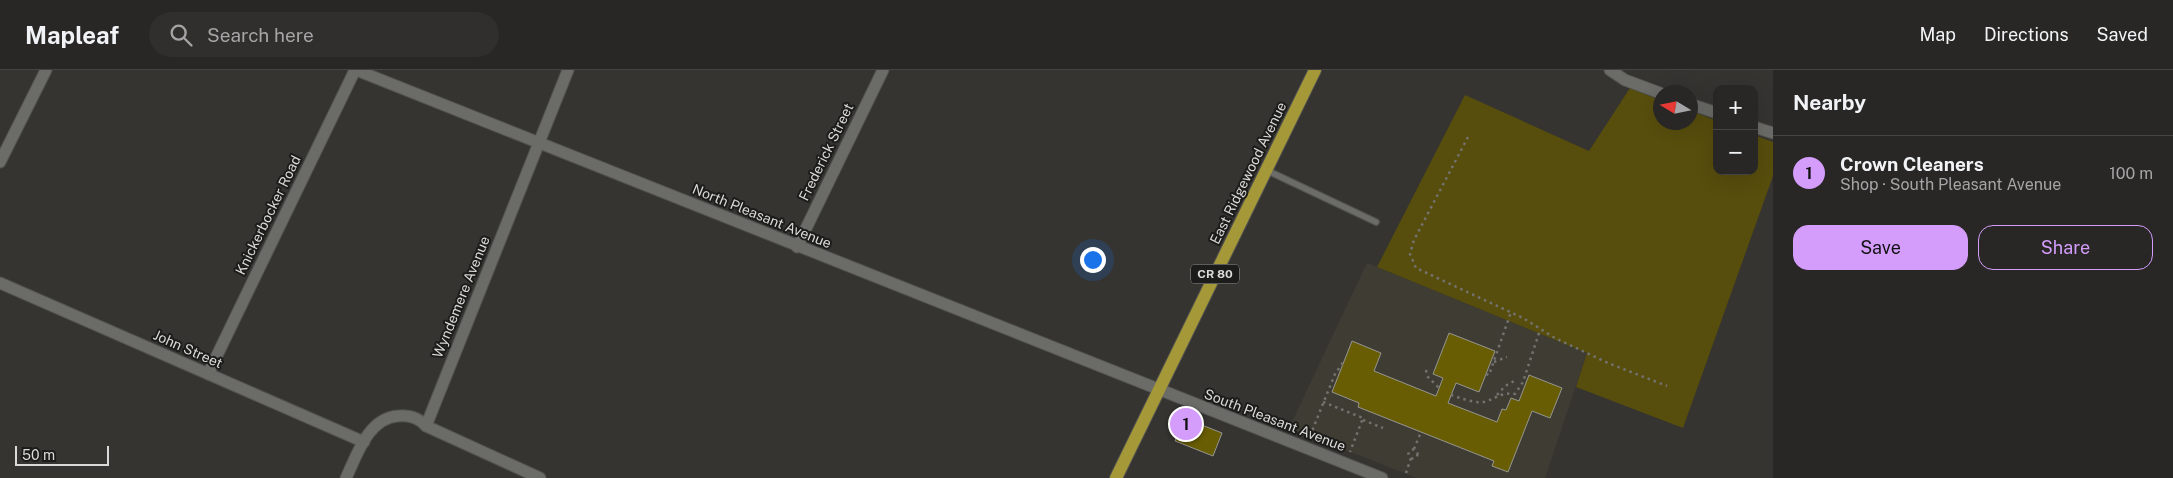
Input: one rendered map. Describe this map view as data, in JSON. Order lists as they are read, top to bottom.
{
  "streets": {
    "main road": ["East Ridgewood Avenue", "CR 80"],
    "street": [
      "Frederick Street",
      "Knickerbocker Road",
      "North Pleasant Avenue",
      "Wyndemere Avenue",
      "John Street",
      "South Pleasant Avenue"
    ]
  },
  "crossings": [
    ["Frederick Street", "North Pleasant Avenue"],
    ["East Ridgewood Avenue", "North Pleasant Avenue"],
    ["East Ridgewood Avenue", "South Pleasant Avenue"],
    ["Knickerbocker Road", "North Pleasant Avenue"],
    ["Knickerbocker Road", "John Street"],
    ["North Pleasant Avenue", "Wyndemere Avenue"],
    ["North Pleasant Avenue", "South Pleasant Avenue"]
  ],
  "scale_bar": "50 m",
  "north": "left",
  "page": {
    "header": "Mapleaf",
    "search": "Search here",
    "nav": ["Map", "Directions", "Saved"],
    "heading": "Nearby",
    "map_buttons": ["+", "−"],
    "list": [
      {
        "mark": "1",
        "name": "Crown Cleaners",
        "note": "Shop · South Pleasant Avenue",
        "value": "100 m"
      }
    ],
    "buttons": ["Save", "Share"],
    "pins": "1",
    "scale": "50 m"
  }
}
